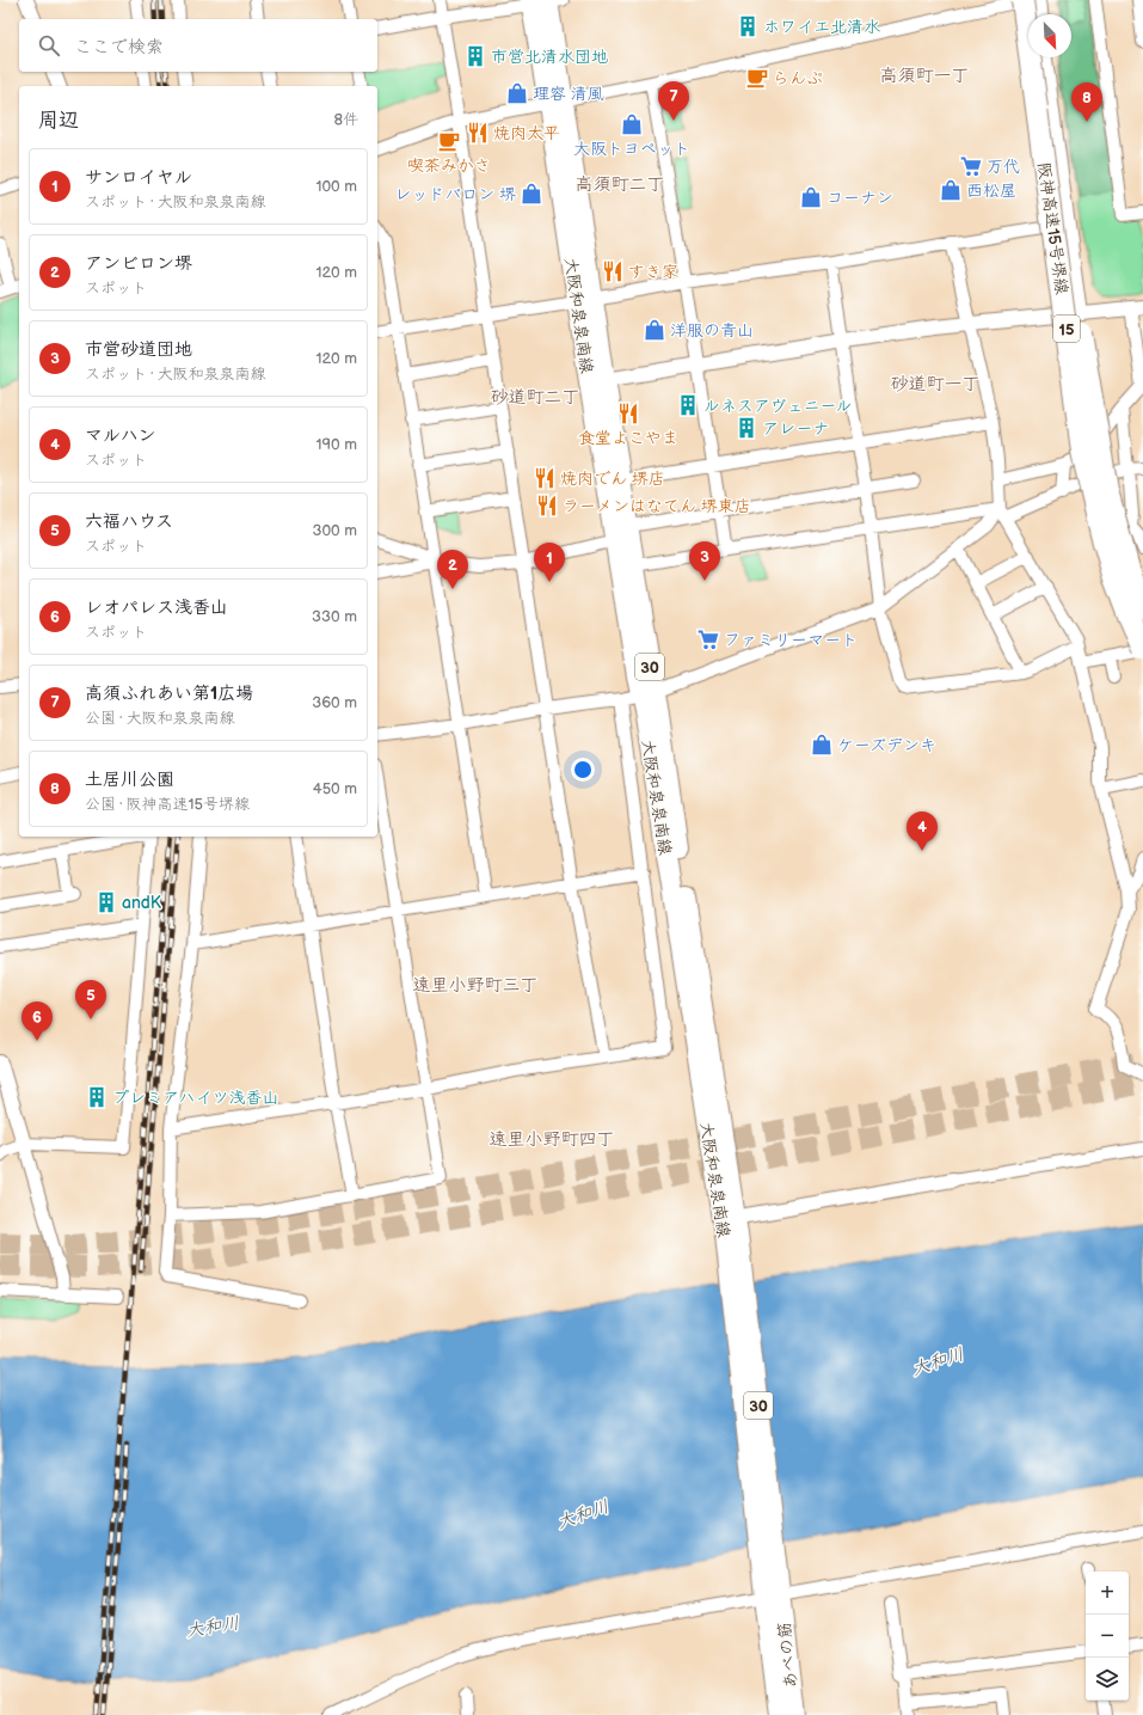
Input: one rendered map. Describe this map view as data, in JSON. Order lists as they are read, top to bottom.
{
  "streets": {
    "highway": ["阪神高速15号堺線", "15"],
    "main road": ["大阪和泉泉南線", "30", "あべの筋"]
  },
  "crossings": [
    ["大阪和泉泉南線", "あべの筋"]
  ],
  "districts": [
    "高須町一丁",
    "高須町二丁",
    "砂道町一丁",
    "砂道町二丁",
    "遠里小野町三丁",
    "遠里小野町四丁"
  ],
  "water": ["大和川"],
  "places": {
    "building": [
      "ホワイエ北清水",
      "市営北清水団地",
      "ルネスアヴェニール",
      "アレーナ",
      "andK",
      "プレミアハイツ浅香山"
    ],
    "cafe": ["らんぷ", "喫茶みかさ"],
    "shop": [
      "理容 清風",
      "大阪トヨペット",
      "西松屋",
      "レッドバロン 堺",
      "コーナン",
      "洋服の青山",
      "ケーズデンキ"
    ],
    "restaurant": [
      "焼肉太平",
      "すき家",
      "食堂よこやま",
      "焼肉でん 堺店",
      "ラーメンはなてん 堺東店"
    ],
    "supermarket": ["万代", "ファミリーマート"]
  },
  "north": "bottom right",
  "page": {
    "search": "ここで検索",
    "pins": [
      "7",
      "8",
      "3",
      "1",
      "2",
      "4",
      "5",
      "6"
    ],
    "heading": ["周辺", "8件"],
    "list": [
      {
        "mark": "1",
        "name": "サンロイヤル",
        "note": "スポット · 大阪和泉泉南線",
        "value": "100 m"
      },
      {
        "mark": "2",
        "name": "アンビロン堺",
        "note": "スポット",
        "value": "120 m"
      },
      {
        "mark": "3",
        "name": "市営砂道団地",
        "note": "スポット · 大阪和泉泉南線",
        "value": "120 m"
      },
      {
        "mark": "4",
        "name": "マルハン",
        "note": "スポット",
        "value": "190 m"
      },
      {
        "mark": "5",
        "name": "六福ハウス",
        "note": "スポット",
        "value": "300 m"
      },
      {
        "mark": "6",
        "name": "レオパレス浅香山",
        "note": "スポット",
        "value": "330 m"
      },
      {
        "mark": "7",
        "name": "高須ふれあい第1広場",
        "note": "公園 · 大阪和泉泉南線",
        "value": "360 m"
      },
      {
        "mark": "8",
        "name": "土居川公園",
        "note": "公園 · 阪神高速15号堺線",
        "value": "450 m"
      }
    ],
    "map_buttons": ["+", "−"]
  }
}
